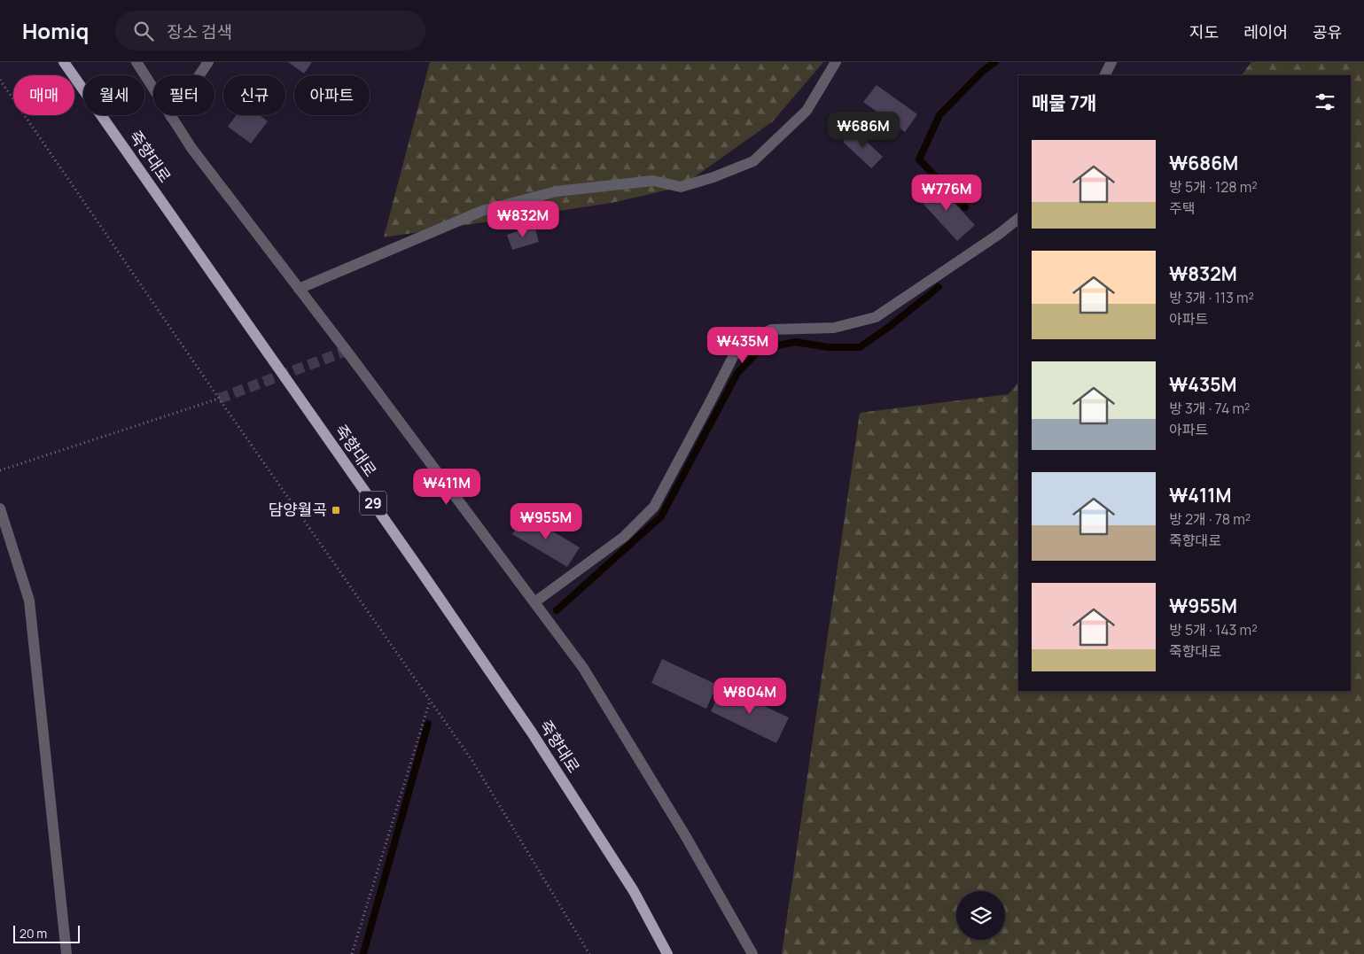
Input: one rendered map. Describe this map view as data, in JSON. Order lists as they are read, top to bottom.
{
  "streets": {
    "main road": ["죽향대로", "29"]
  },
  "places": {
    "transit": ["담양월곡"]
  },
  "scale_bar": "20 m",
  "page": {
    "header": "Homiq",
    "search": "장소 검색",
    "nav": ["지도", "레이어", "공유"],
    "chip": [
      "매매",
      "월세",
      "필터",
      "신규",
      "아파트"
    ],
    "heading": "매물 7개",
    "price": [
      "₩686M",
      "₩776M",
      "₩832M",
      "₩435M",
      "₩411M",
      "₩955M",
      "₩804M"
    ],
    "list": [
      {
        "name": "₩686M",
        "note": "방 5개 · 128 m² · 주택"
      },
      {
        "name": "₩832M",
        "note": "방 3개 · 113 m² · 아파트"
      },
      {
        "name": "₩435M",
        "note": "방 3개 · 74 m² · 아파트"
      },
      {
        "name": "₩411M",
        "note": "방 2개 · 78 m² · 죽향대로"
      },
      {
        "name": "₩955M",
        "note": "방 5개 · 143 m² · 죽향대로"
      }
    ],
    "scale": "20 m"
  }
}
